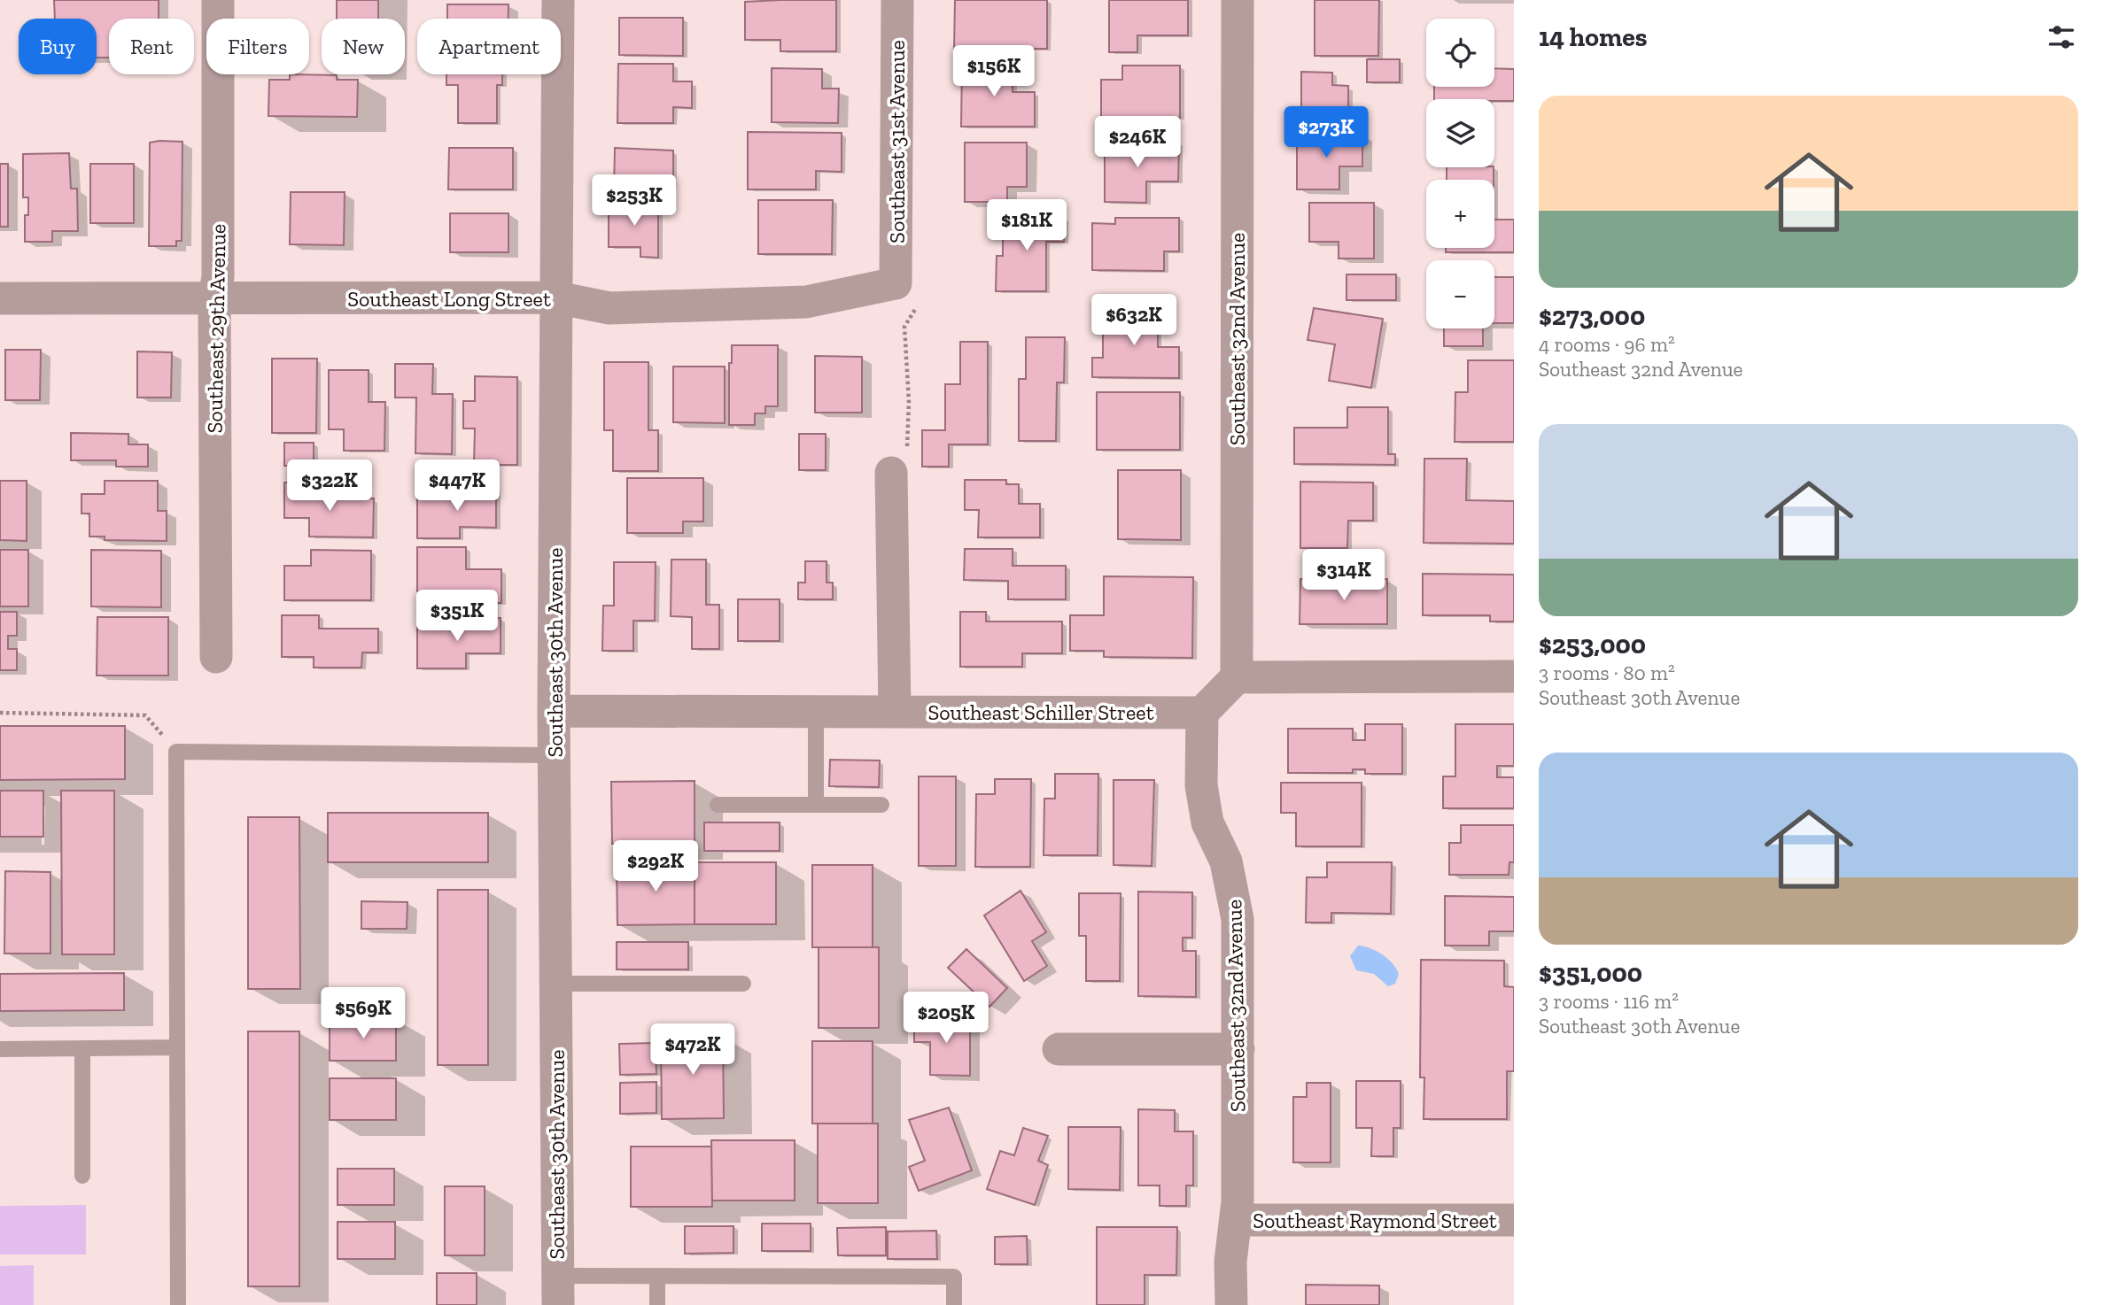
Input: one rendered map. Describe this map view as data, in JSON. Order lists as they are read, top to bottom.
{
  "streets": {
    "street": [
      "Southeast 31st Avenue",
      "Southeast Long Street",
      "Southeast 29th Avenue",
      "Southeast 32nd Avenue",
      "Southeast 30th Avenue",
      "Southeast Schiller Street",
      "Southeast Raymond Street"
    ]
  },
  "crossings": [
    ["Southeast 31st Avenue", "Southeast Long Street"],
    ["Southeast Long Street", "Southeast 29th Avenue"],
    ["Southeast Long Street", "Southeast 30th Avenue"],
    ["Southeast 32nd Avenue", "Southeast Schiller Street"],
    ["Southeast 32nd Avenue", "Southeast Raymond Street"],
    ["Southeast 30th Avenue", "Southeast Schiller Street"]
  ],
  "page": {
    "heading": "14 homes",
    "map_buttons": ["+", "−"],
    "chip": [
      "Buy",
      "Rent",
      "Filters",
      "New",
      "Apartment"
    ],
    "price": [
      "$156K",
      "$273K",
      "$246K",
      "$253K",
      "$181K",
      "$632K",
      "$322K",
      "$447K",
      "$314K",
      "$351K",
      "$292K",
      "$569K",
      "$205K",
      "$472K"
    ],
    "list": [
      {
        "name": "$273,000",
        "note": "4 rooms · 96 m² · Southeast 32nd Avenue"
      },
      {
        "name": "$253,000",
        "note": "3 rooms · 80 m² · Southeast 30th Avenue"
      },
      {
        "name": "$351,000",
        "note": "3 rooms · 116 m² · Southeast 30th Avenue"
      }
    ]
  }
}
